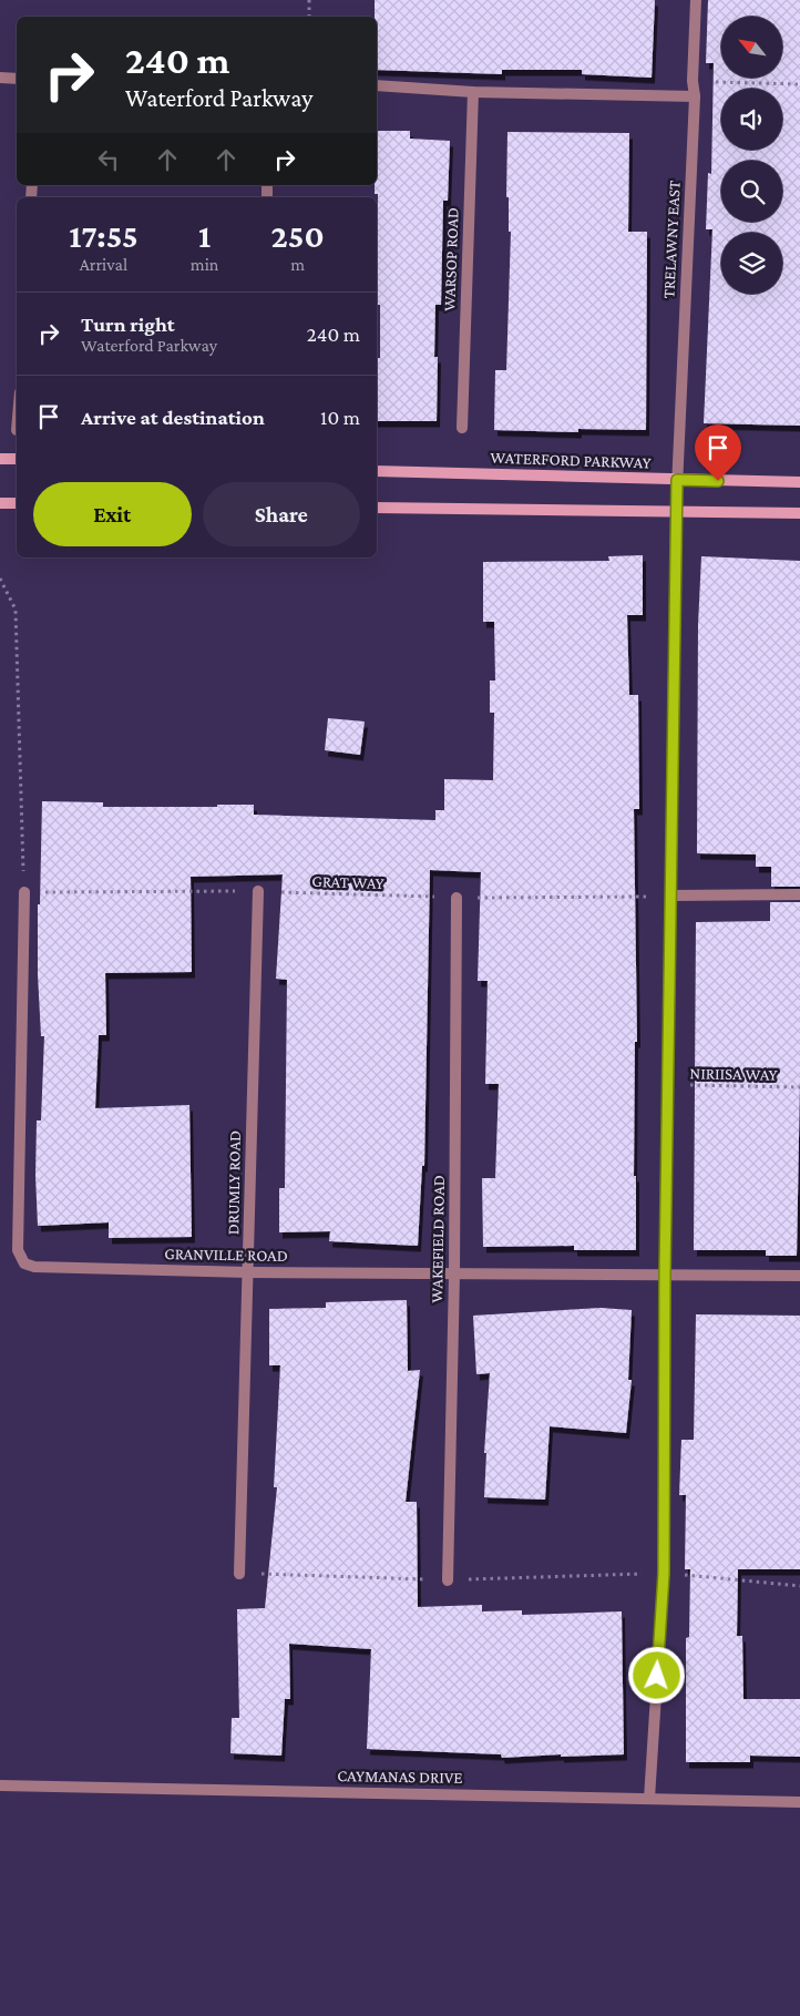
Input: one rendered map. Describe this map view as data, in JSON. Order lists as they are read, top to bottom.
{
  "streets": {
    "street": [
      "TRELAWNY EAST",
      "WARSOP ROAD",
      "WATERFORD PARKWAY",
      "DRUMLY ROAD",
      "WAKEFIELD ROAD",
      "GRANVILLE ROAD",
      "CAYMANAS DRIVE"
    ],
    "path": ["GRAT WAY", "NIRIISA WAY"]
  },
  "crossings": [
    ["TRELAWNY EAST", "WATERFORD PARKWAY"],
    ["TRELAWNY EAST", "GRAT WAY"],
    ["TRELAWNY EAST", "NIRIISA WAY"],
    ["TRELAWNY EAST", "GRANVILLE ROAD"],
    ["TRELAWNY EAST", "CAYMANAS DRIVE"],
    ["GRAT WAY", "DRUMLY ROAD"],
    ["GRAT WAY", "WAKEFIELD ROAD"],
    ["GRAT WAY", "GRANVILLE ROAD"],
    ["DRUMLY ROAD", "GRANVILLE ROAD"],
    ["WAKEFIELD ROAD", "GRANVILLE ROAD"]
  ],
  "north": "top left",
  "page": {
    "turn": ["240 m", "Waterford Parkway"],
    "eta": [
      "17:55",
      "Arrival",
      "1",
      "min",
      "250",
      "m"
    ],
    "list": [
      {
        "name": "Turn right",
        "note": "Waterford Parkway",
        "value": "240 m"
      },
      {
        "name": "Arrive at destination",
        "value": "10 m"
      }
    ],
    "buttons": ["Exit", "Share"]
  }
}
